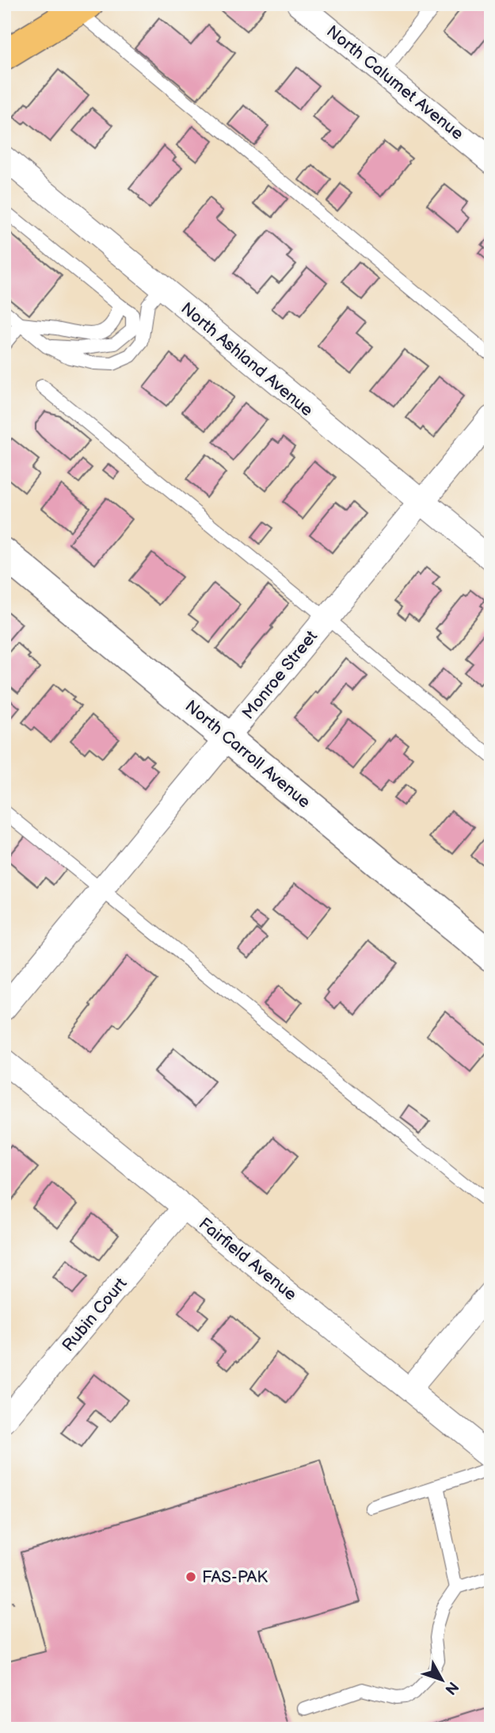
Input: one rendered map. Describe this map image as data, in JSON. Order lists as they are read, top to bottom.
{
  "streets": {
    "street": [
      "North Calumet Avenue",
      "North Ashland Avenue",
      "Monroe Street",
      "North Carroll Avenue",
      "Fairfield Avenue",
      "Rubin Court"
    ]
  },
  "crossings": [
    ["North Ashland Avenue", "Monroe Street"],
    ["Monroe Street", "North Carroll Avenue"],
    ["Fairfield Avenue", "Rubin Court"]
  ],
  "places": ["FAS-PAK"],
  "north": "bottom right"
}
